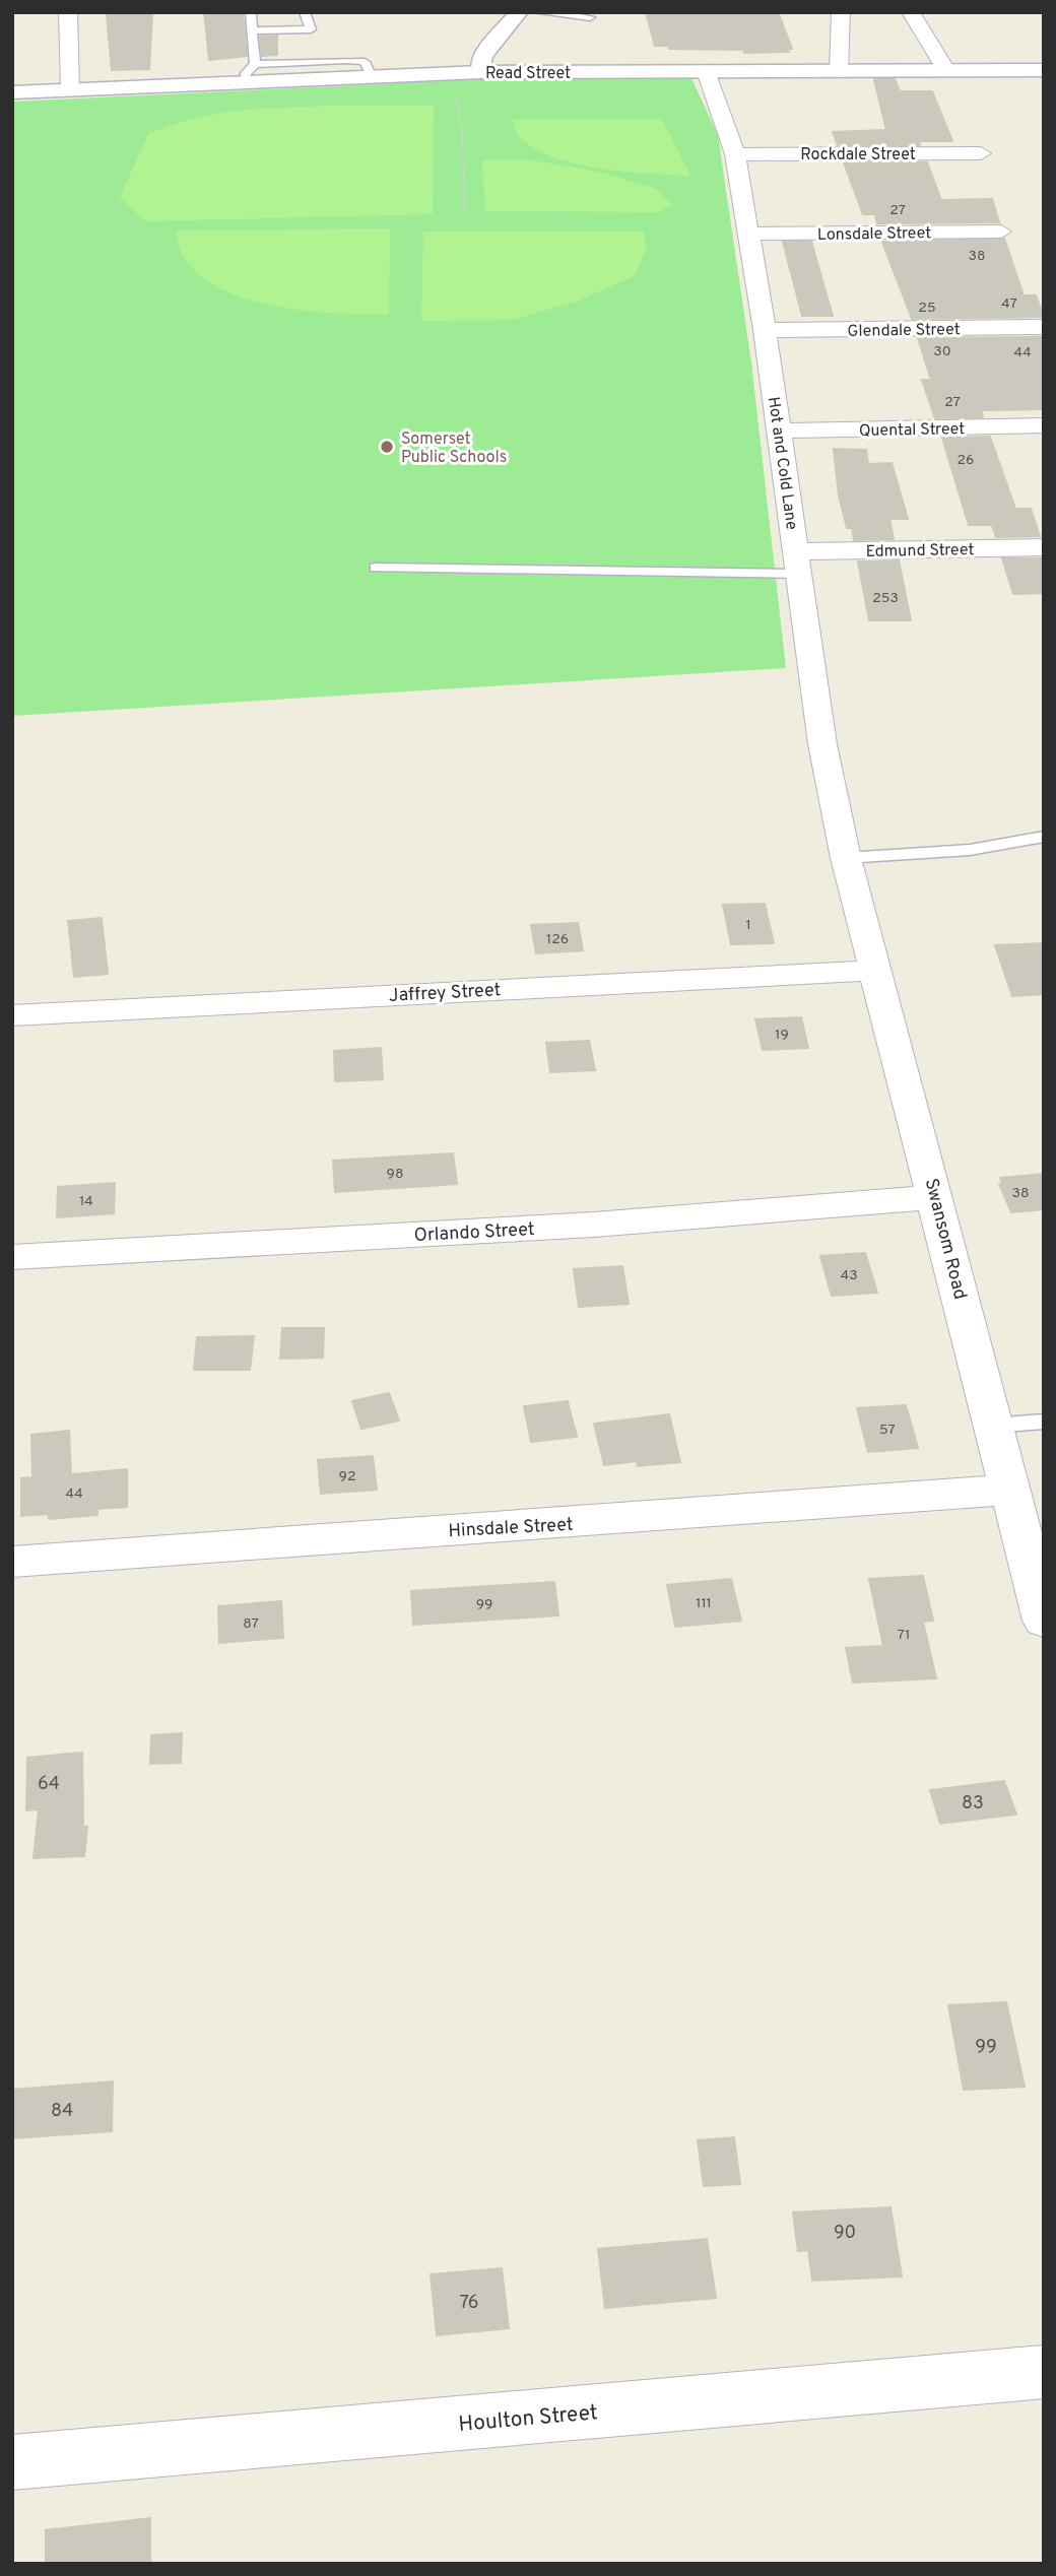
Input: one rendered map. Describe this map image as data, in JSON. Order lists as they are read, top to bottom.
{
  "streets": {
    "main road": ["Read Street"],
    "street": [
      "Rockdale Street",
      "Lonsdale Street",
      "Glendale Street",
      "Quental Street",
      "Hot and Cold Lane",
      "Edmund Street",
      "Jaffrey Street",
      "Orlando Street",
      "Swansom Road",
      "Hinsdale Street",
      "Houlton Street"
    ]
  },
  "crossings": [
    ["Read Street", "Hot and Cold Lane"],
    ["Rockdale Street", "Hot and Cold Lane"],
    ["Lonsdale Street", "Hot and Cold Lane"],
    ["Glendale Street", "Hot and Cold Lane"],
    ["Quental Street", "Hot and Cold Lane"],
    ["Hot and Cold Lane", "Edmund Street"],
    ["Hot and Cold Lane", "Swansom Road"],
    ["Jaffrey Street", "Swansom Road"],
    ["Orlando Street", "Swansom Road"],
    ["Swansom Road", "Hinsdale Street"]
  ],
  "places": ["Somerset Public Schools"],
  "house_numbers": [
    "27",
    "38",
    "47",
    "25",
    "30",
    "44",
    "27",
    "26",
    "253",
    "1",
    "126",
    "19",
    "98",
    "38",
    "14",
    "43",
    "57",
    "92",
    "44",
    "111",
    "99",
    "87",
    "71",
    "64",
    "83",
    "99",
    "84",
    "90",
    "76"
  ]
}
